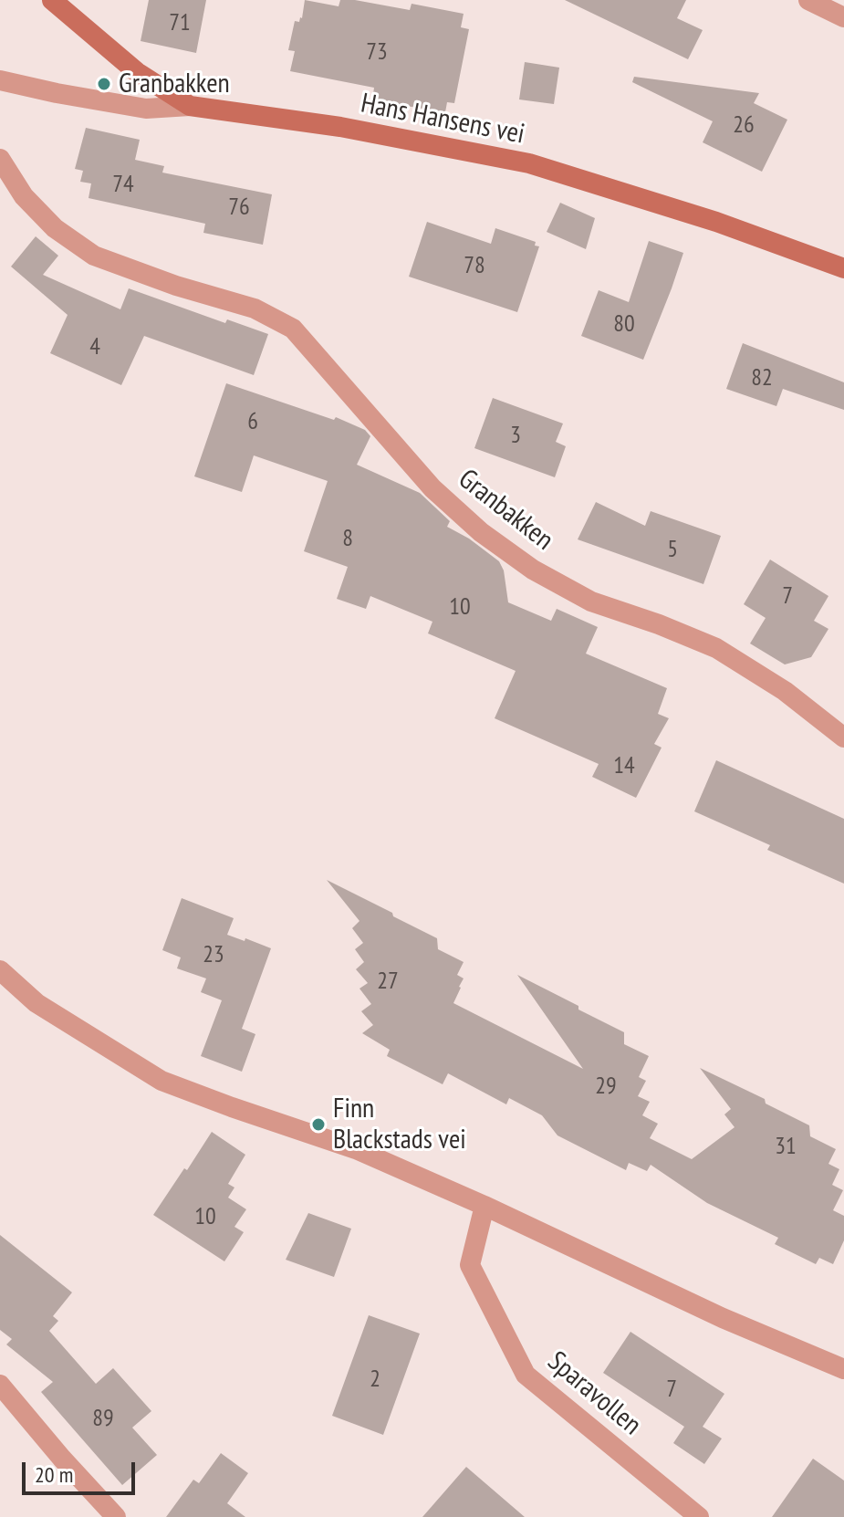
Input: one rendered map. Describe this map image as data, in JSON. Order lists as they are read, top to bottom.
{
  "streets": {
    "main road": ["Hans Hansens vei"],
    "street": ["Granbakken", "Sparavollen"]
  },
  "places": ["Granbakken", "Finn Blackstads vei"],
  "house_numbers": [
    "71",
    "73",
    "26",
    "74",
    "76",
    "78",
    "80",
    "4",
    "82",
    "6",
    "3",
    "8",
    "5",
    "7",
    "10",
    "14",
    "23",
    "27",
    "29",
    "31",
    "10",
    "2",
    "7",
    "89"
  ],
  "scale_bar": "20 m"
}
